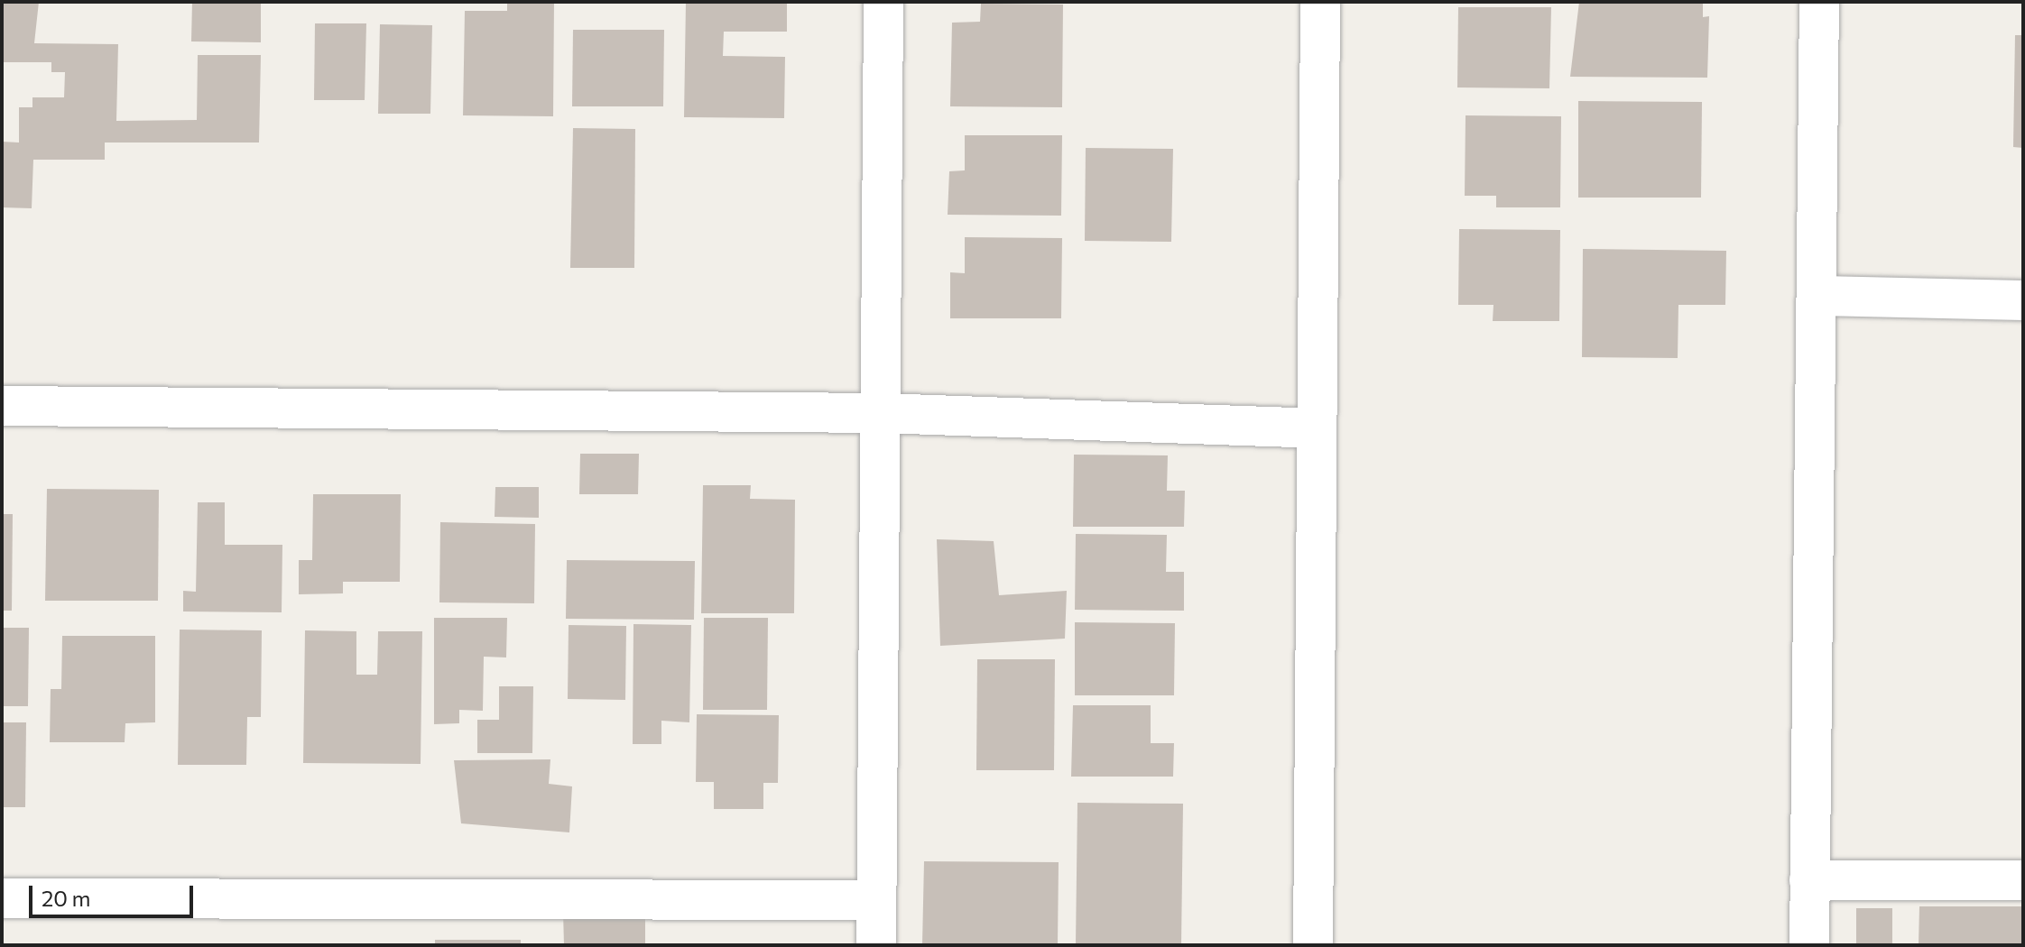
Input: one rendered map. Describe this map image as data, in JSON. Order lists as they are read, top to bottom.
{
  "scale_bar": "20 m"
}
